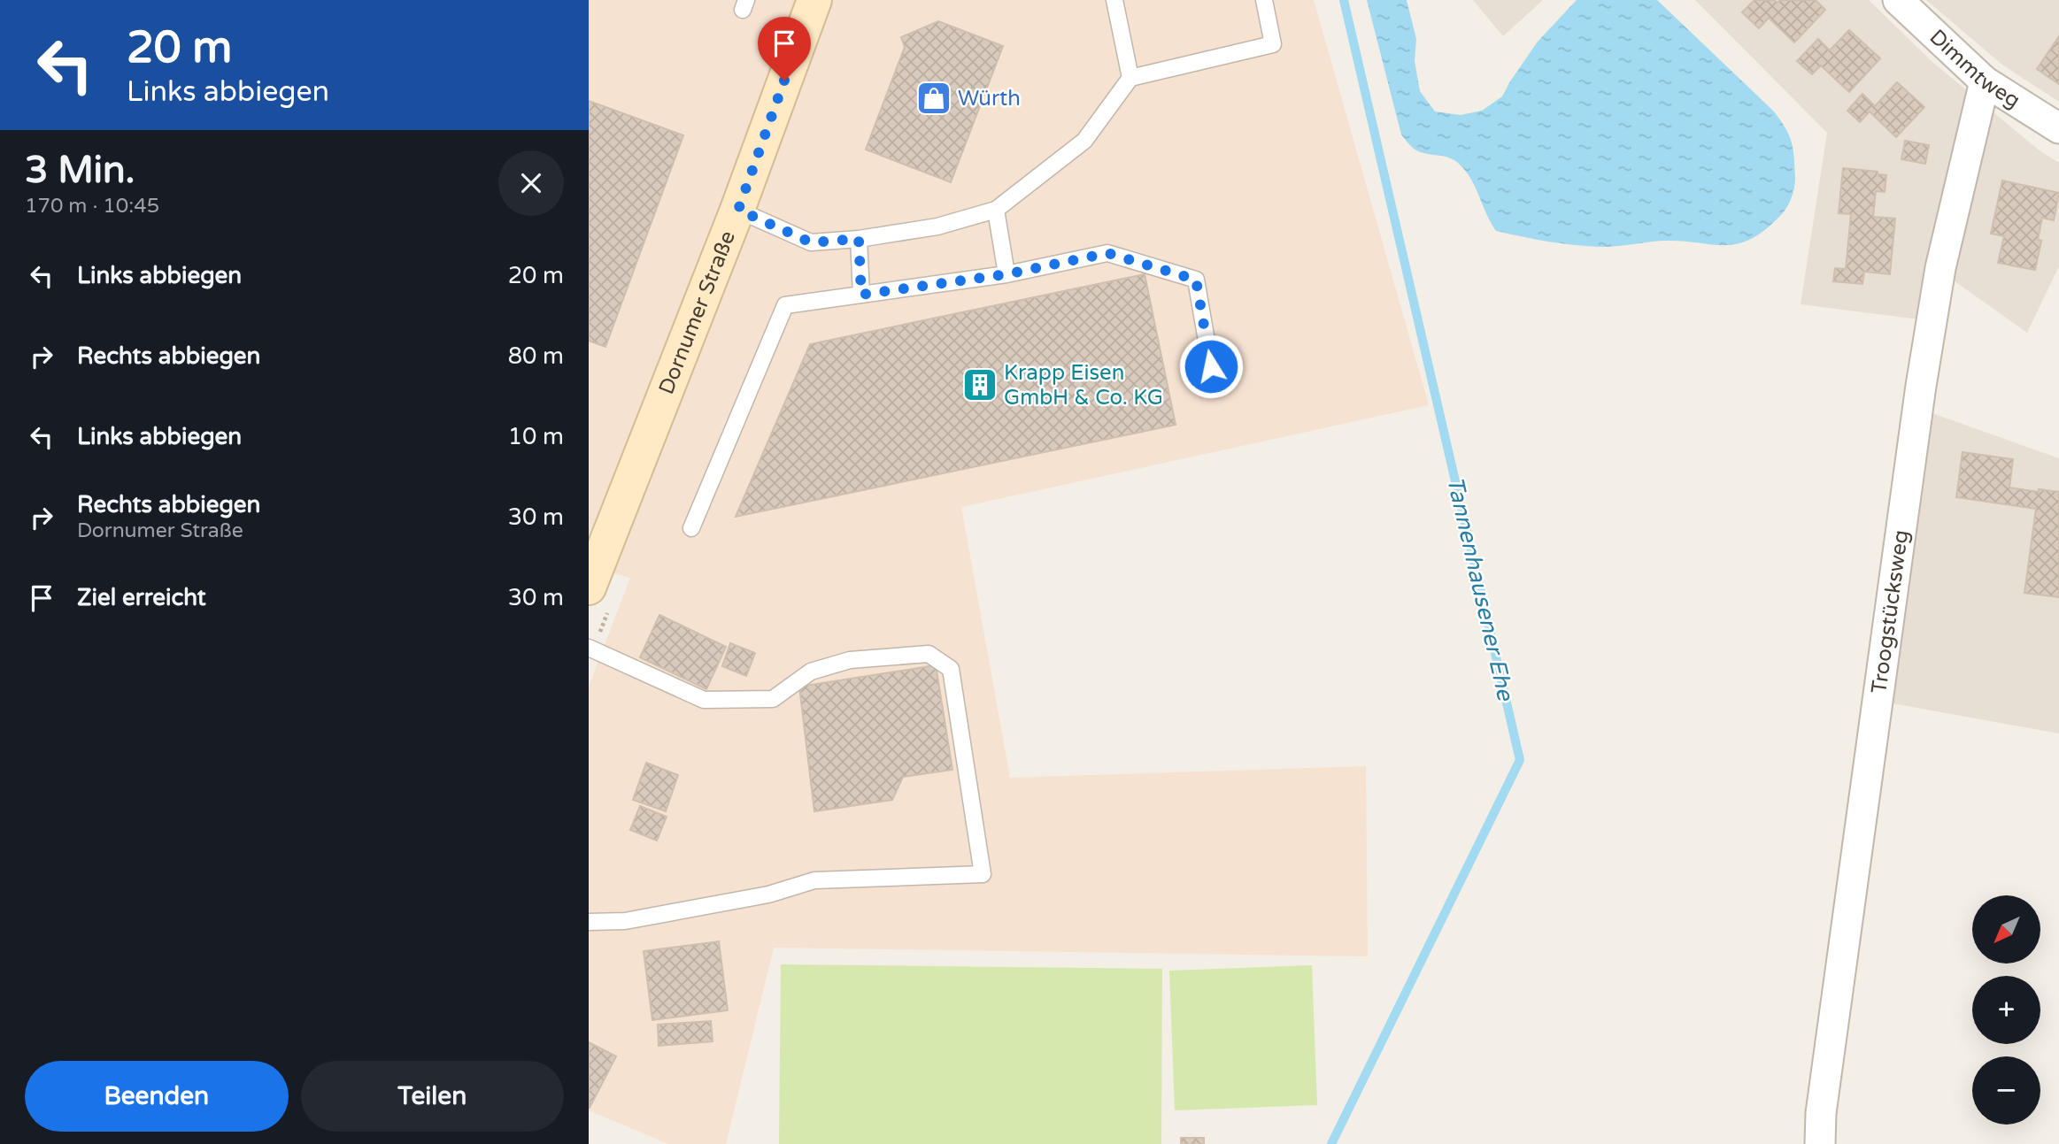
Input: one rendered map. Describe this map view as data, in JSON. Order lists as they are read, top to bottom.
{
  "streets": {
    "main road": ["Dornumer Straße"],
    "street": ["Dimmtweg", "Troogstücksweg"]
  },
  "crossings": [
    ["Dimmtweg", "Troogstücksweg"]
  ],
  "water": ["Tannenhausener Ehe"],
  "places": {
    "shop": ["Würth"],
    "building": ["Krapp Eisen GmbH & Co. KG"]
  },
  "north": "bottom left",
  "page": {
    "turn": ["20 m", "Links abbiegen"],
    "heading": ["3 Min.", "170 m · 10:45"],
    "list": [
      {
        "name": "Links abbiegen",
        "value": "20 m"
      },
      {
        "name": "Rechts abbiegen",
        "value": "80 m"
      },
      {
        "name": "Links abbiegen",
        "value": "10 m"
      },
      {
        "name": "Rechts abbiegen",
        "note": "Dornumer Straße",
        "value": "30 m"
      },
      {
        "name": "Ziel erreicht",
        "value": "30 m"
      }
    ],
    "map_buttons": ["+", "−"],
    "buttons": ["Beenden", "Teilen"]
  }
}
